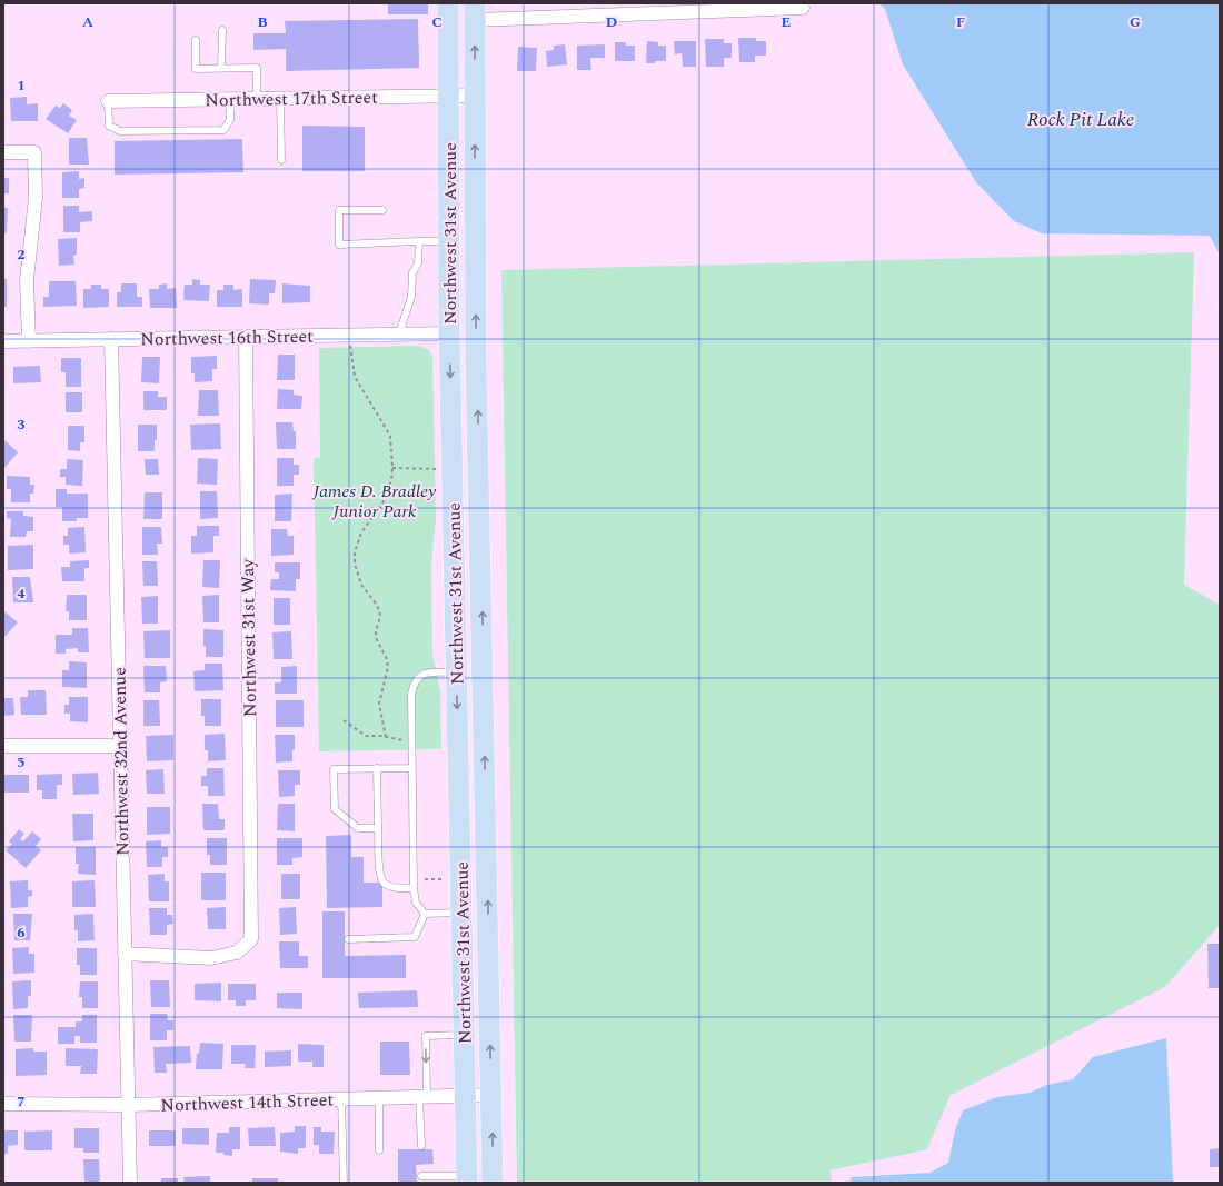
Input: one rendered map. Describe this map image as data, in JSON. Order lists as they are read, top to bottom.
{
  "streets": {
    "main road": ["Northwest 31st Avenue"],
    "street": [
      "Northwest 17th Street",
      "Northwest 16th Street",
      "Northwest 31st Way",
      "Northwest 32nd Avenue",
      "Northwest 14th Street"
    ]
  },
  "crossings": [
    ["Northwest 17th Street", "Northwest 31st Avenue"],
    ["Northwest 31st Avenue", "Northwest 16th Street"],
    ["Northwest 31st Avenue", "Northwest 14th Street"],
    ["Northwest 16th Street", "Northwest 31st Way"],
    ["Northwest 16th Street", "Northwest 32nd Avenue"],
    ["Northwest 31st Way", "Northwest 32nd Avenue"],
    ["Northwest 32nd Avenue", "Northwest 14th Street"]
  ],
  "water": ["Rock Pit Lake"],
  "parks": ["James D. Bradley Junior Park"],
  "grid": {
    "columns": [
      "A",
      "B",
      "C",
      "D",
      "E",
      "F",
      "G"
    ],
    "rows": [
      "1",
      "2",
      "3",
      "4",
      "5",
      "6",
      "7"
    ]
  }
}
